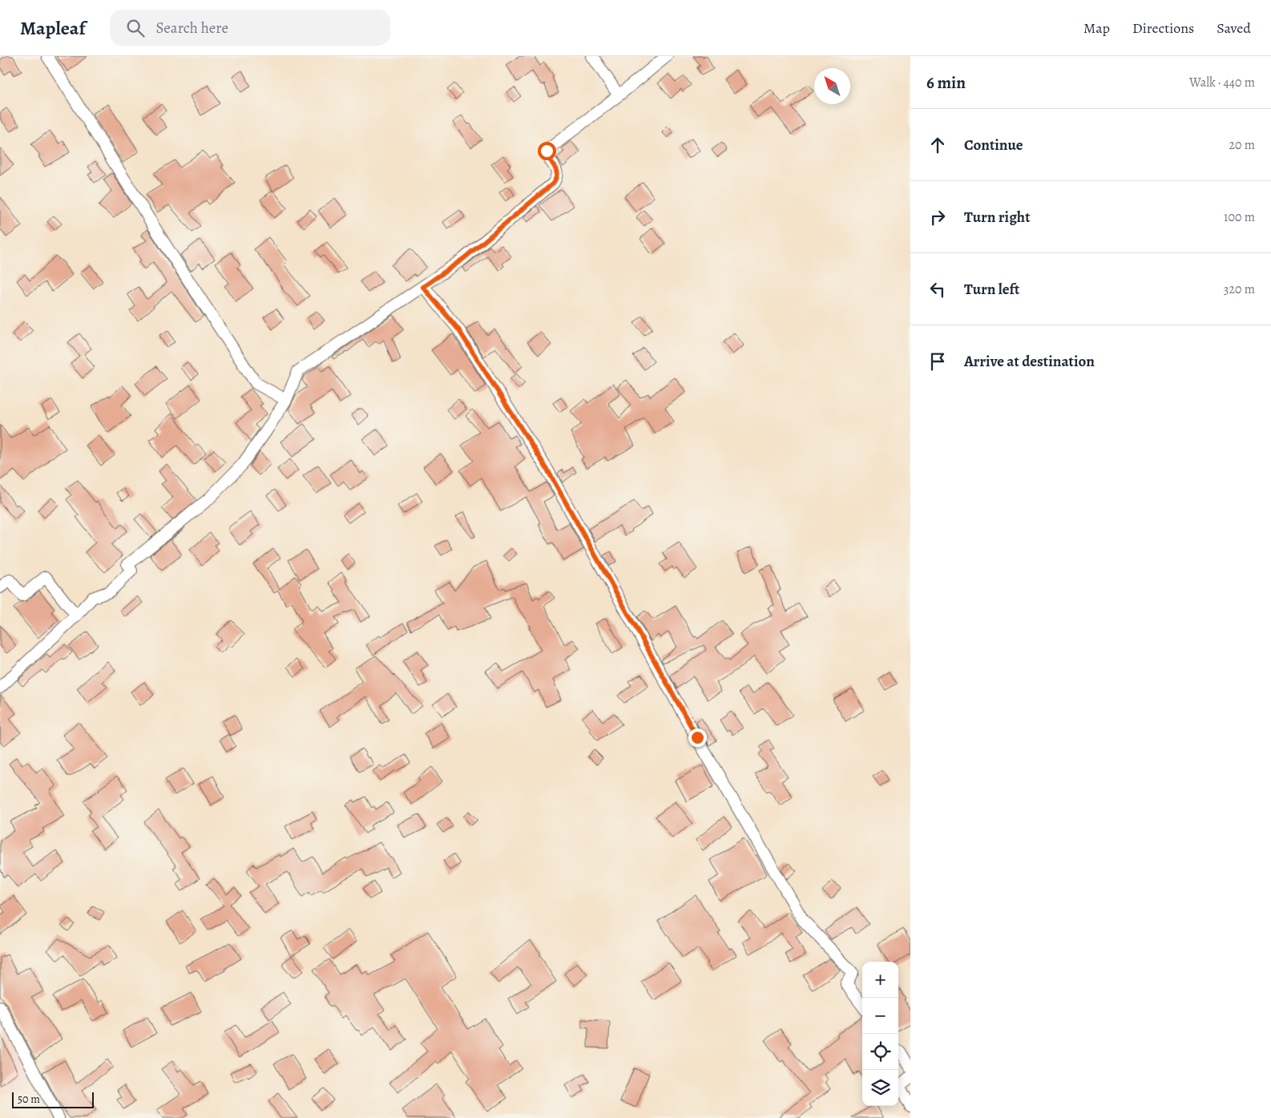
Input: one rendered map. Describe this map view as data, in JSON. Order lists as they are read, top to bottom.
{
  "scale_bar": "50 m",
  "north": "top left",
  "page": {
    "header": "Mapleaf",
    "search": "Search here",
    "nav": ["Map", "Directions", "Saved"],
    "heading": ["6 min", "Walk · 440 m"],
    "list": [
      ["Continue", "20 m"],
      ["Turn right", "100 m"],
      ["Turn left", "320 m"],
      "Arrive at destination"
    ],
    "map_buttons": ["+", "−"],
    "scale": "50 m"
  }
}
